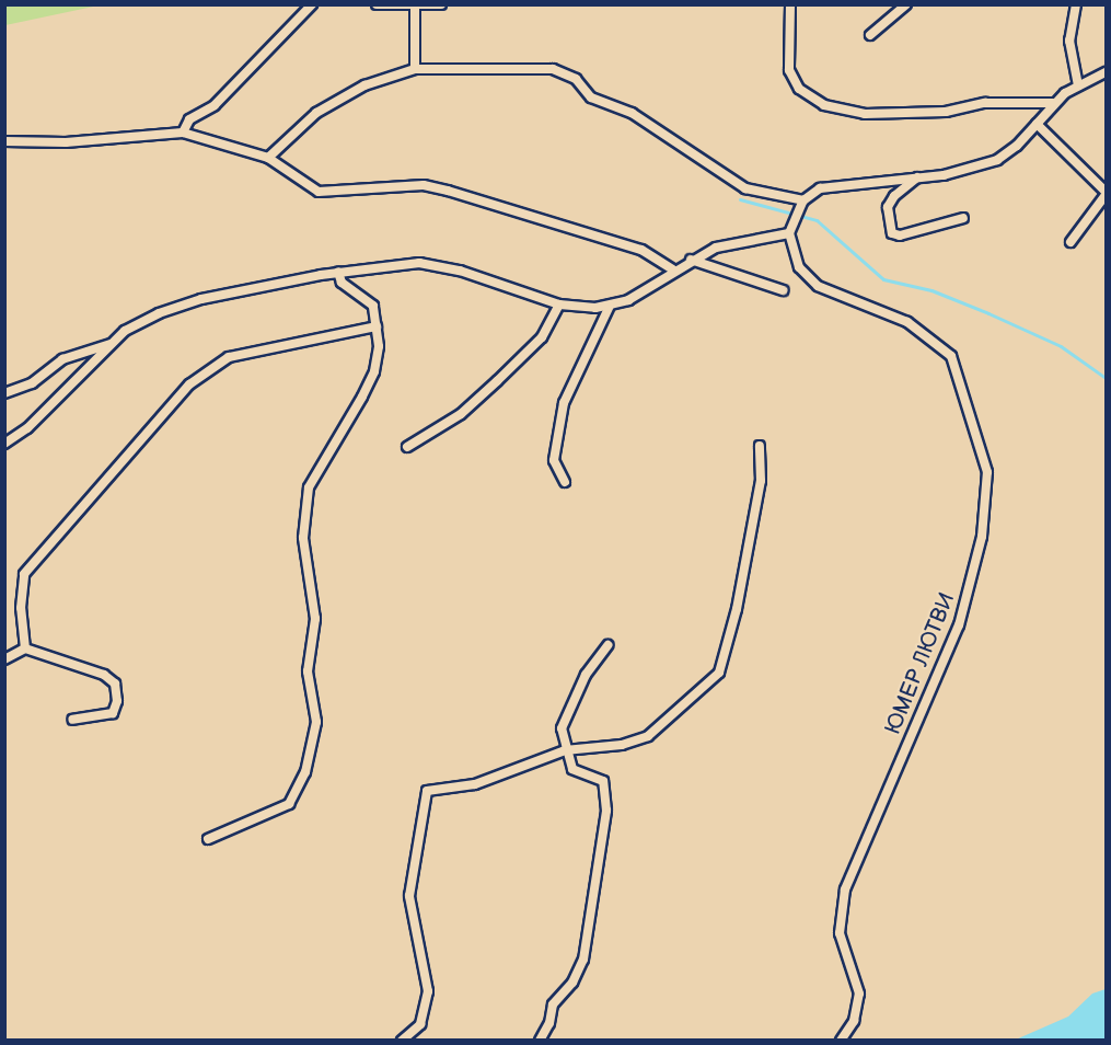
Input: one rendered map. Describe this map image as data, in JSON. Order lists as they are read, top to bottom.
{
  "streets": {
    "street": ["ЮМЕР ЛЮТВИ"]
  }
}
